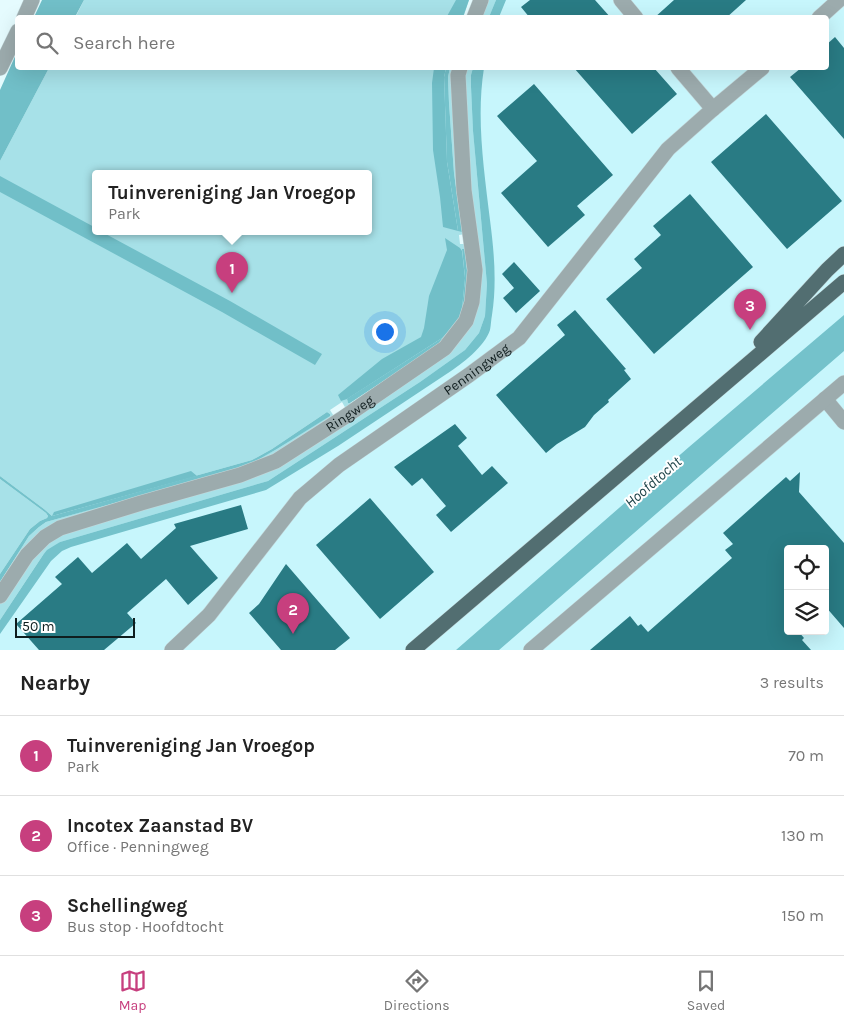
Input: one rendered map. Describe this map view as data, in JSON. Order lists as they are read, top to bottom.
{
  "streets": {
    "street": ["Penningweg", "Ringweg"]
  },
  "water": ["Hoofdtocht"],
  "scale_bar": "50 m",
  "page": {
    "search": "Search here",
    "popup": ["Tuinvereniging Jan Vroegop", "Park"],
    "pins": ["1", "3", "2"],
    "scale": "50 m",
    "heading": ["Nearby", "3 results"],
    "list": [
      {
        "mark": "1",
        "name": "Tuinvereniging Jan Vroegop",
        "note": "Park",
        "value": "70 m"
      },
      {
        "mark": "2",
        "name": "Incotex Zaanstad BV",
        "note": "Office · Penningweg",
        "value": "130 m"
      },
      {
        "mark": "3",
        "name": "Schellingweg",
        "note": "Bus stop · Hoofdtocht",
        "value": "150 m"
      }
    ],
    "nav": ["Map", "Directions", "Saved"]
  }
}
